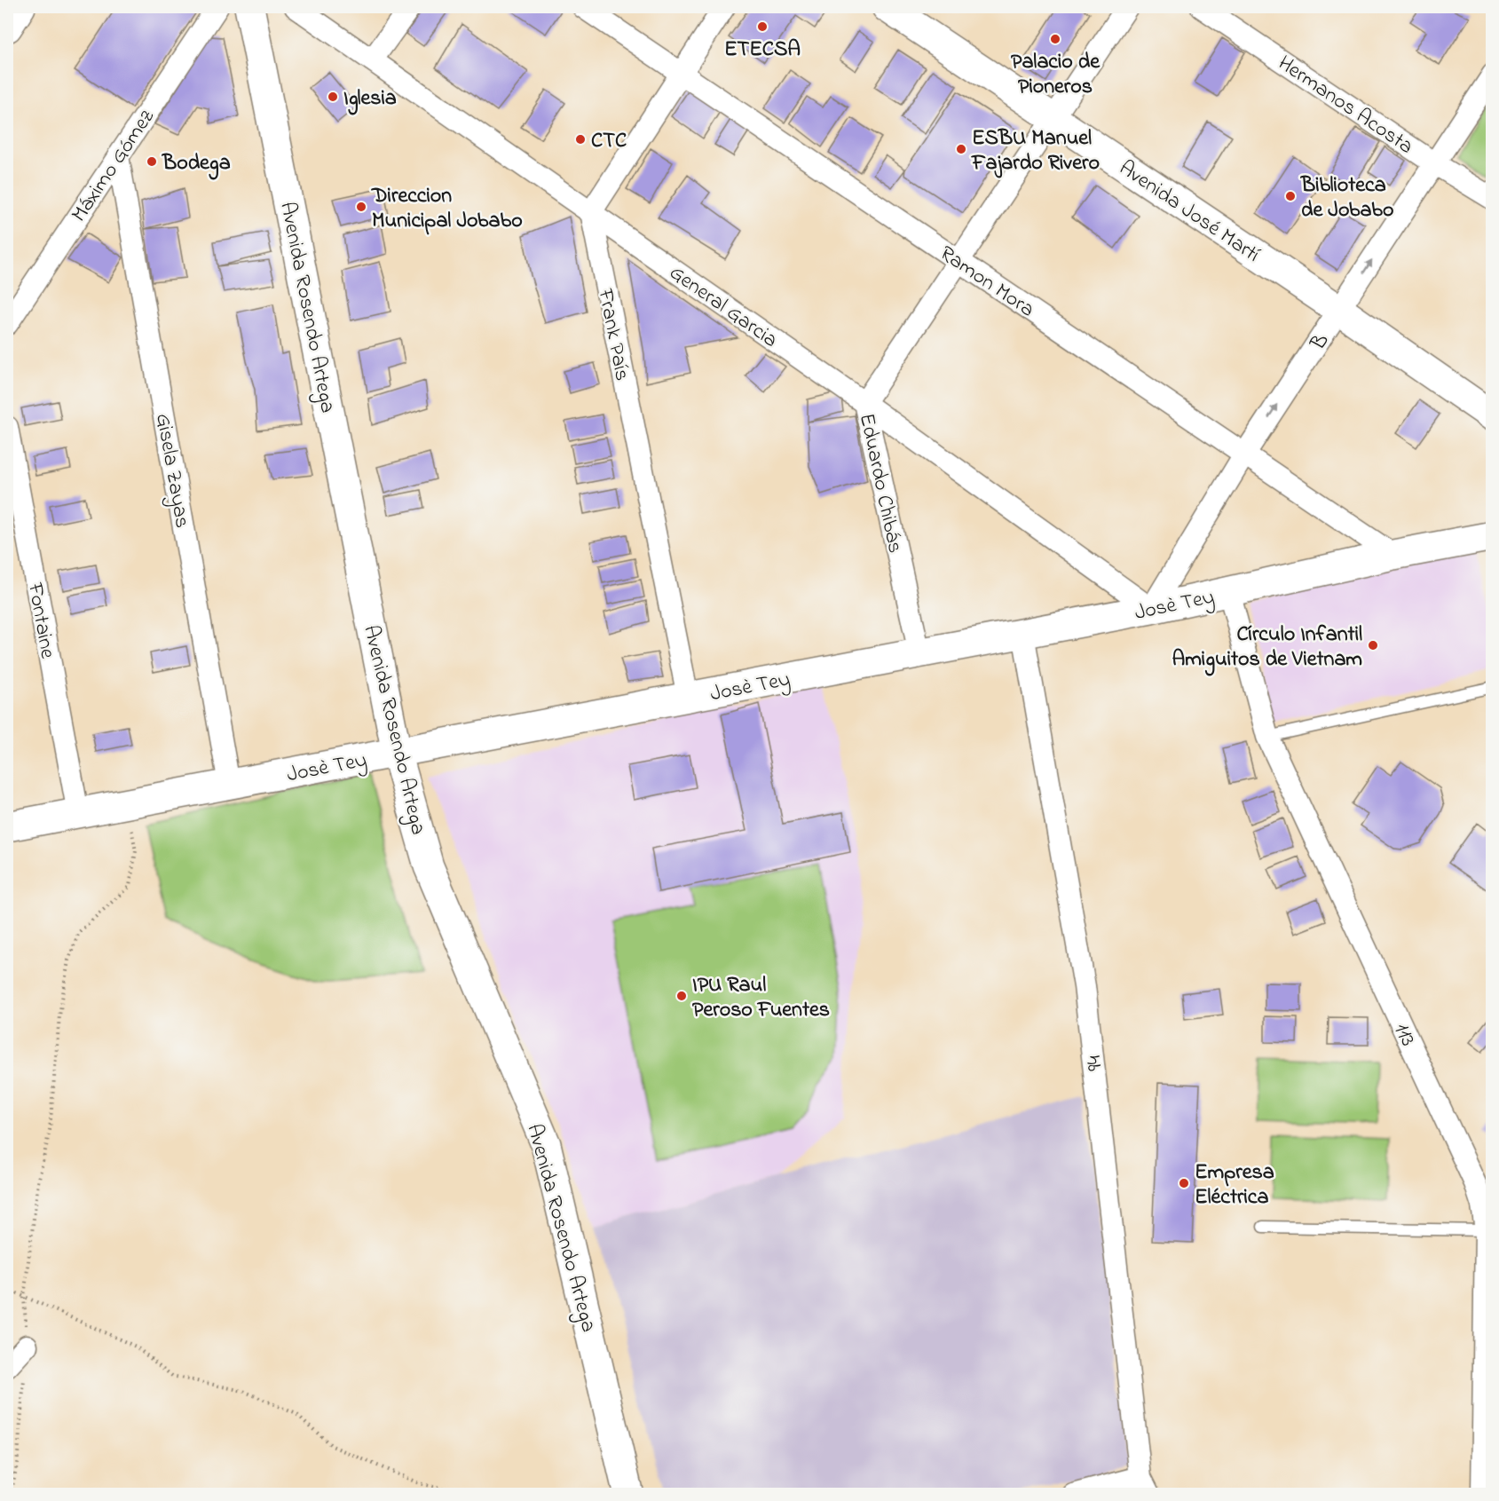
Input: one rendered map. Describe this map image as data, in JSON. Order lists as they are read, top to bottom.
{
  "streets": {
    "main road": ["Avenida José Martí", "Avenida Rosendo Artega", "Josè Tey"],
    "street": [
      "Hermanos Acosta",
      "Máximo Gómez",
      "Ramon Mora",
      "General Garcia",
      "Frank País",
      "B",
      "Gisela Zayas",
      "Eduardo Chibás",
      "Fontaine",
      "113",
      "94"
    ]
  },
  "crossings": [
    ["Hermanos Acosta", "B"],
    ["Máximo Gómez", "Gisela Zayas"],
    ["Avenida José Martí", "B"],
    ["Avenida José Martí", "Eduardo Chibás"],
    ["Ramon Mora", "B"],
    ["Ramon Mora", "Eduardo Chibás"],
    ["Ramon Mora", "Josè Tey"],
    ["General Garcia", "Frank País"],
    ["General Garcia", "B"],
    ["General Garcia", "Eduardo Chibás"],
    ["General Garcia", "Josè Tey"],
    ["Avenida Rosendo Artega", "Josè Tey"],
    ["Frank País", "Josè Tey"],
    ["B", "Josè Tey"],
    ["Gisela Zayas", "Josè Tey"],
    ["Eduardo Chibás", "Josè Tey"],
    ["Josè Tey", "Fontaine"],
    ["Josè Tey", "113"],
    ["Josè Tey", "94"]
  ],
  "one_way": ["B"],
  "places": [
    "ETECSA",
    "Palacio de Pioneros",
    "Iglesia",
    "CTC",
    "ESBU Manuel Fajardo Rivero",
    "Bodega",
    "Biblioteca de Jobabo",
    "Direccion Municipal Jobabo",
    "Círculo Infantil Amiguitos de Vietnam",
    "IPU Raul Peroso Fuentes",
    "Empresa Eléctrica"
  ]
}
